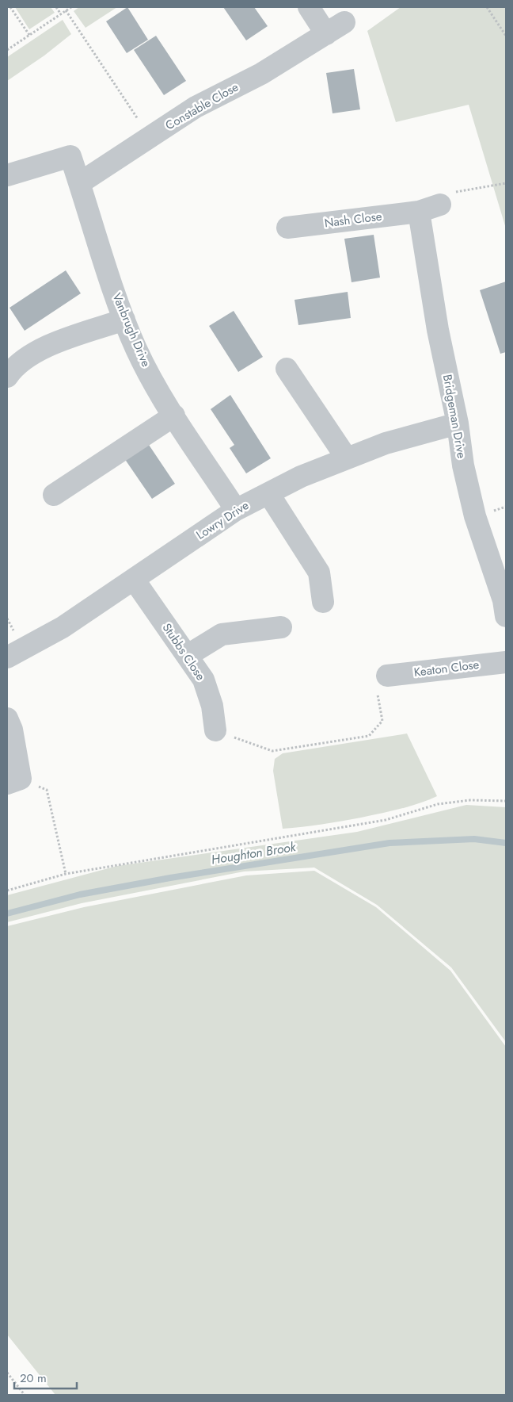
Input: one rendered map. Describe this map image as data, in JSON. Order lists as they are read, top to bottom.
{
  "streets": {
    "street": [
      "Constable Close",
      "Nash Close",
      "Vanbrugh Drive",
      "Bridgeman Drive",
      "Lowry Drive",
      "Stubbs Close",
      "Keaton Close"
    ]
  },
  "crossings": [
    ["Constable Close", "Vanbrugh Drive"],
    ["Nash Close", "Bridgeman Drive"],
    ["Vanbrugh Drive", "Lowry Drive"],
    ["Bridgeman Drive", "Lowry Drive"],
    ["Lowry Drive", "Stubbs Close"]
  ],
  "water": ["Houghton Brook"],
  "scale_bar": "20 m"
}
